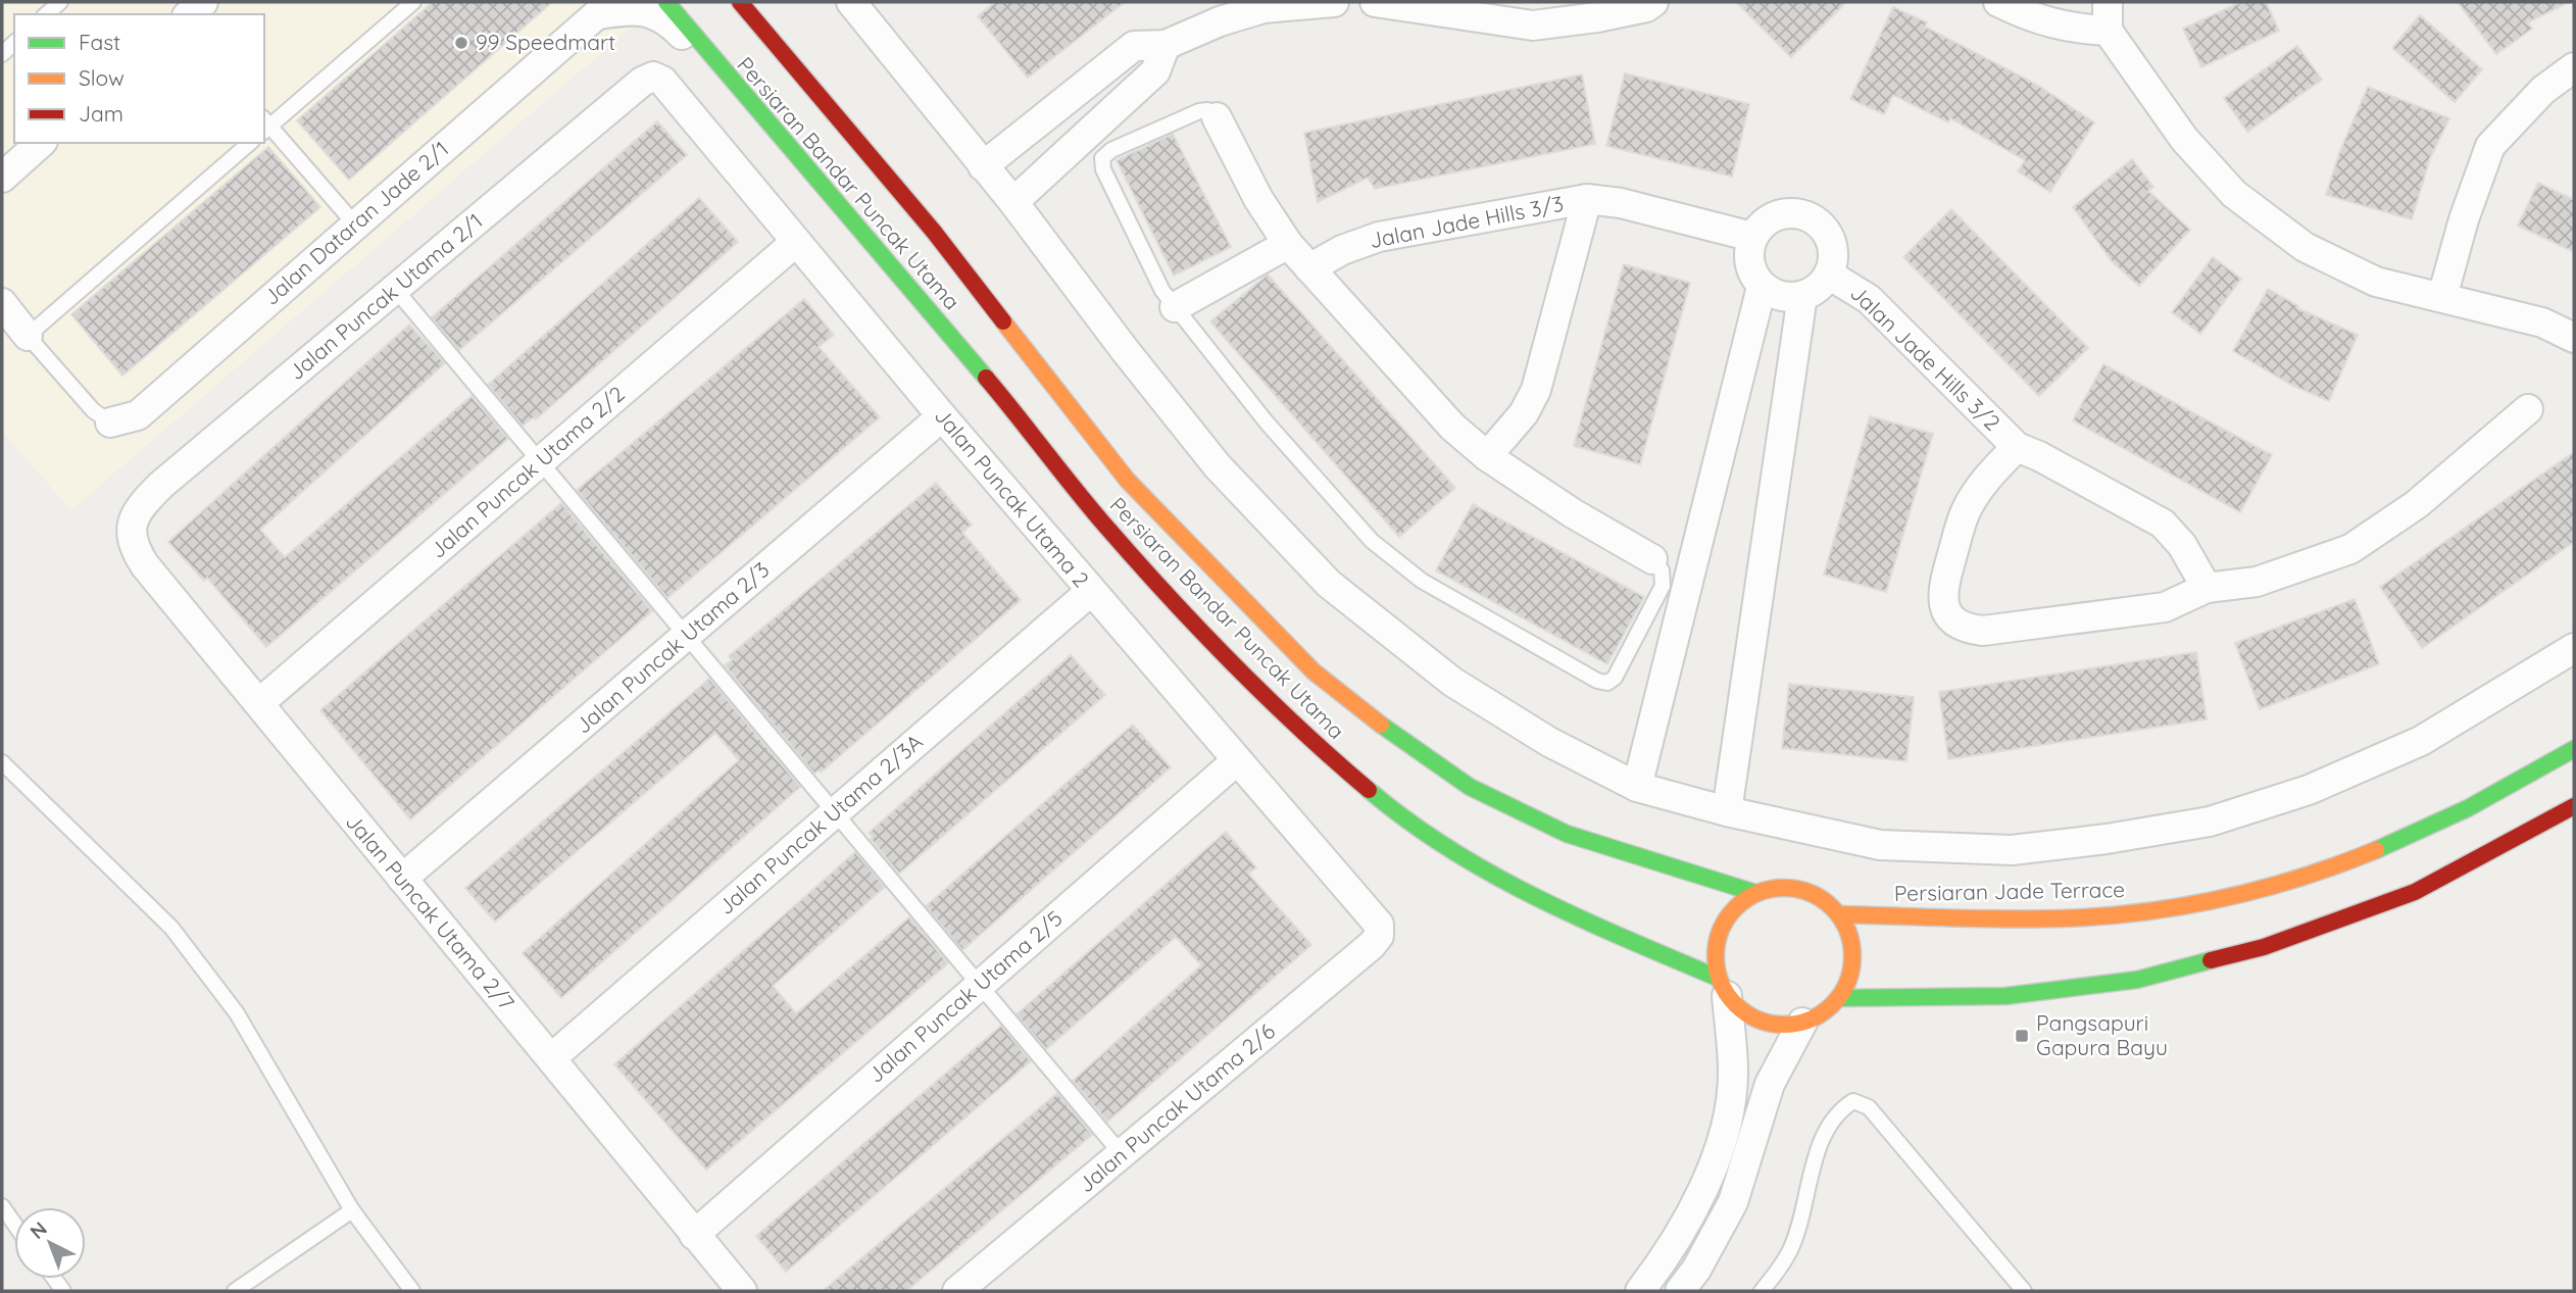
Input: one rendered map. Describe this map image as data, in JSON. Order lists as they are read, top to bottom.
{
  "streets": {
    "street": [
      "Persiaran Bandar Puncak Utama",
      "Jalan Jade Hills 3/3",
      "Jalan Dataran Jade 2/1",
      "Jalan Puncak Utama 2/1",
      "Jalan Jade Hills 3/2",
      "Jalan Puncak Utama 2/2",
      "Jalan Puncak Utama 2",
      "Jalan Puncak Utama 2/3",
      "Jalan Puncak Utama 2/3A",
      "Persiaran Jade Terrace",
      "Jalan Puncak Utama 2/7",
      "Jalan Puncak Utama 2/5",
      "Jalan Puncak Utama 2/6"
    ]
  },
  "crossings": [
    ["Persiaran Bandar Puncak Utama", "Persiaran Jade Terrace"],
    ["Jalan Jade Hills 3/3", "Jalan Jade Hills 3/2"],
    ["Jalan Puncak Utama 2/1", "Jalan Puncak Utama 2"],
    ["Jalan Puncak Utama 2/1", "Jalan Puncak Utama 2/7"],
    ["Jalan Puncak Utama 2/2", "Jalan Puncak Utama 2"],
    ["Jalan Puncak Utama 2/2", "Jalan Puncak Utama 2/7"],
    ["Jalan Puncak Utama 2", "Jalan Puncak Utama 2/3"],
    ["Jalan Puncak Utama 2", "Jalan Puncak Utama 2/3A"],
    ["Jalan Puncak Utama 2", "Jalan Puncak Utama 2/5"],
    ["Jalan Puncak Utama 2", "Jalan Puncak Utama 2/6"],
    ["Jalan Puncak Utama 2/3", "Jalan Puncak Utama 2/7"],
    ["Jalan Puncak Utama 2/3A", "Jalan Puncak Utama 2/7"],
    ["Jalan Puncak Utama 2/7", "Jalan Puncak Utama 2/5"]
  ],
  "places": {
    "other": ["99 Speedmart"],
    "transit": ["Pangsapuri Gapura Bayu"]
  },
  "legend": ["Fast", "Slow", "Jam"],
  "north": "top left"
}
